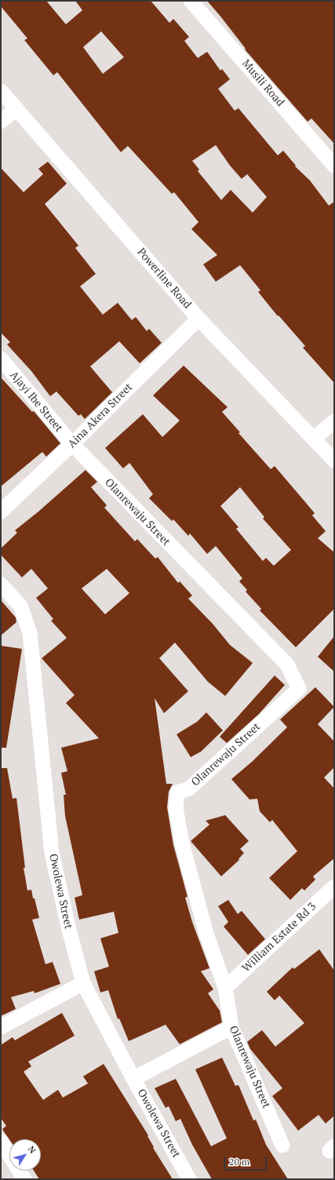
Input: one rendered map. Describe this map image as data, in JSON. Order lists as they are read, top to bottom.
{
  "streets": {
    "street": [
      "Musili Road",
      "Powerline Road",
      "Ajayi Ibe Street",
      "Aina Akera Street",
      "Olanrewaju Street",
      "Owolewa Street",
      "William Estate Rd 3"
    ]
  },
  "crossings": [
    ["Powerline Road", "Aina Akera Street"],
    ["Ajayi Ibe Street", "Aina Akera Street"],
    ["Ajayi Ibe Street", "Olanrewaju Street"],
    ["Aina Akera Street", "Olanrewaju Street"],
    ["Olanrewaju Street", "William Estate Rd 3"]
  ],
  "scale_bar": "20 m",
  "north": "top right"
}
